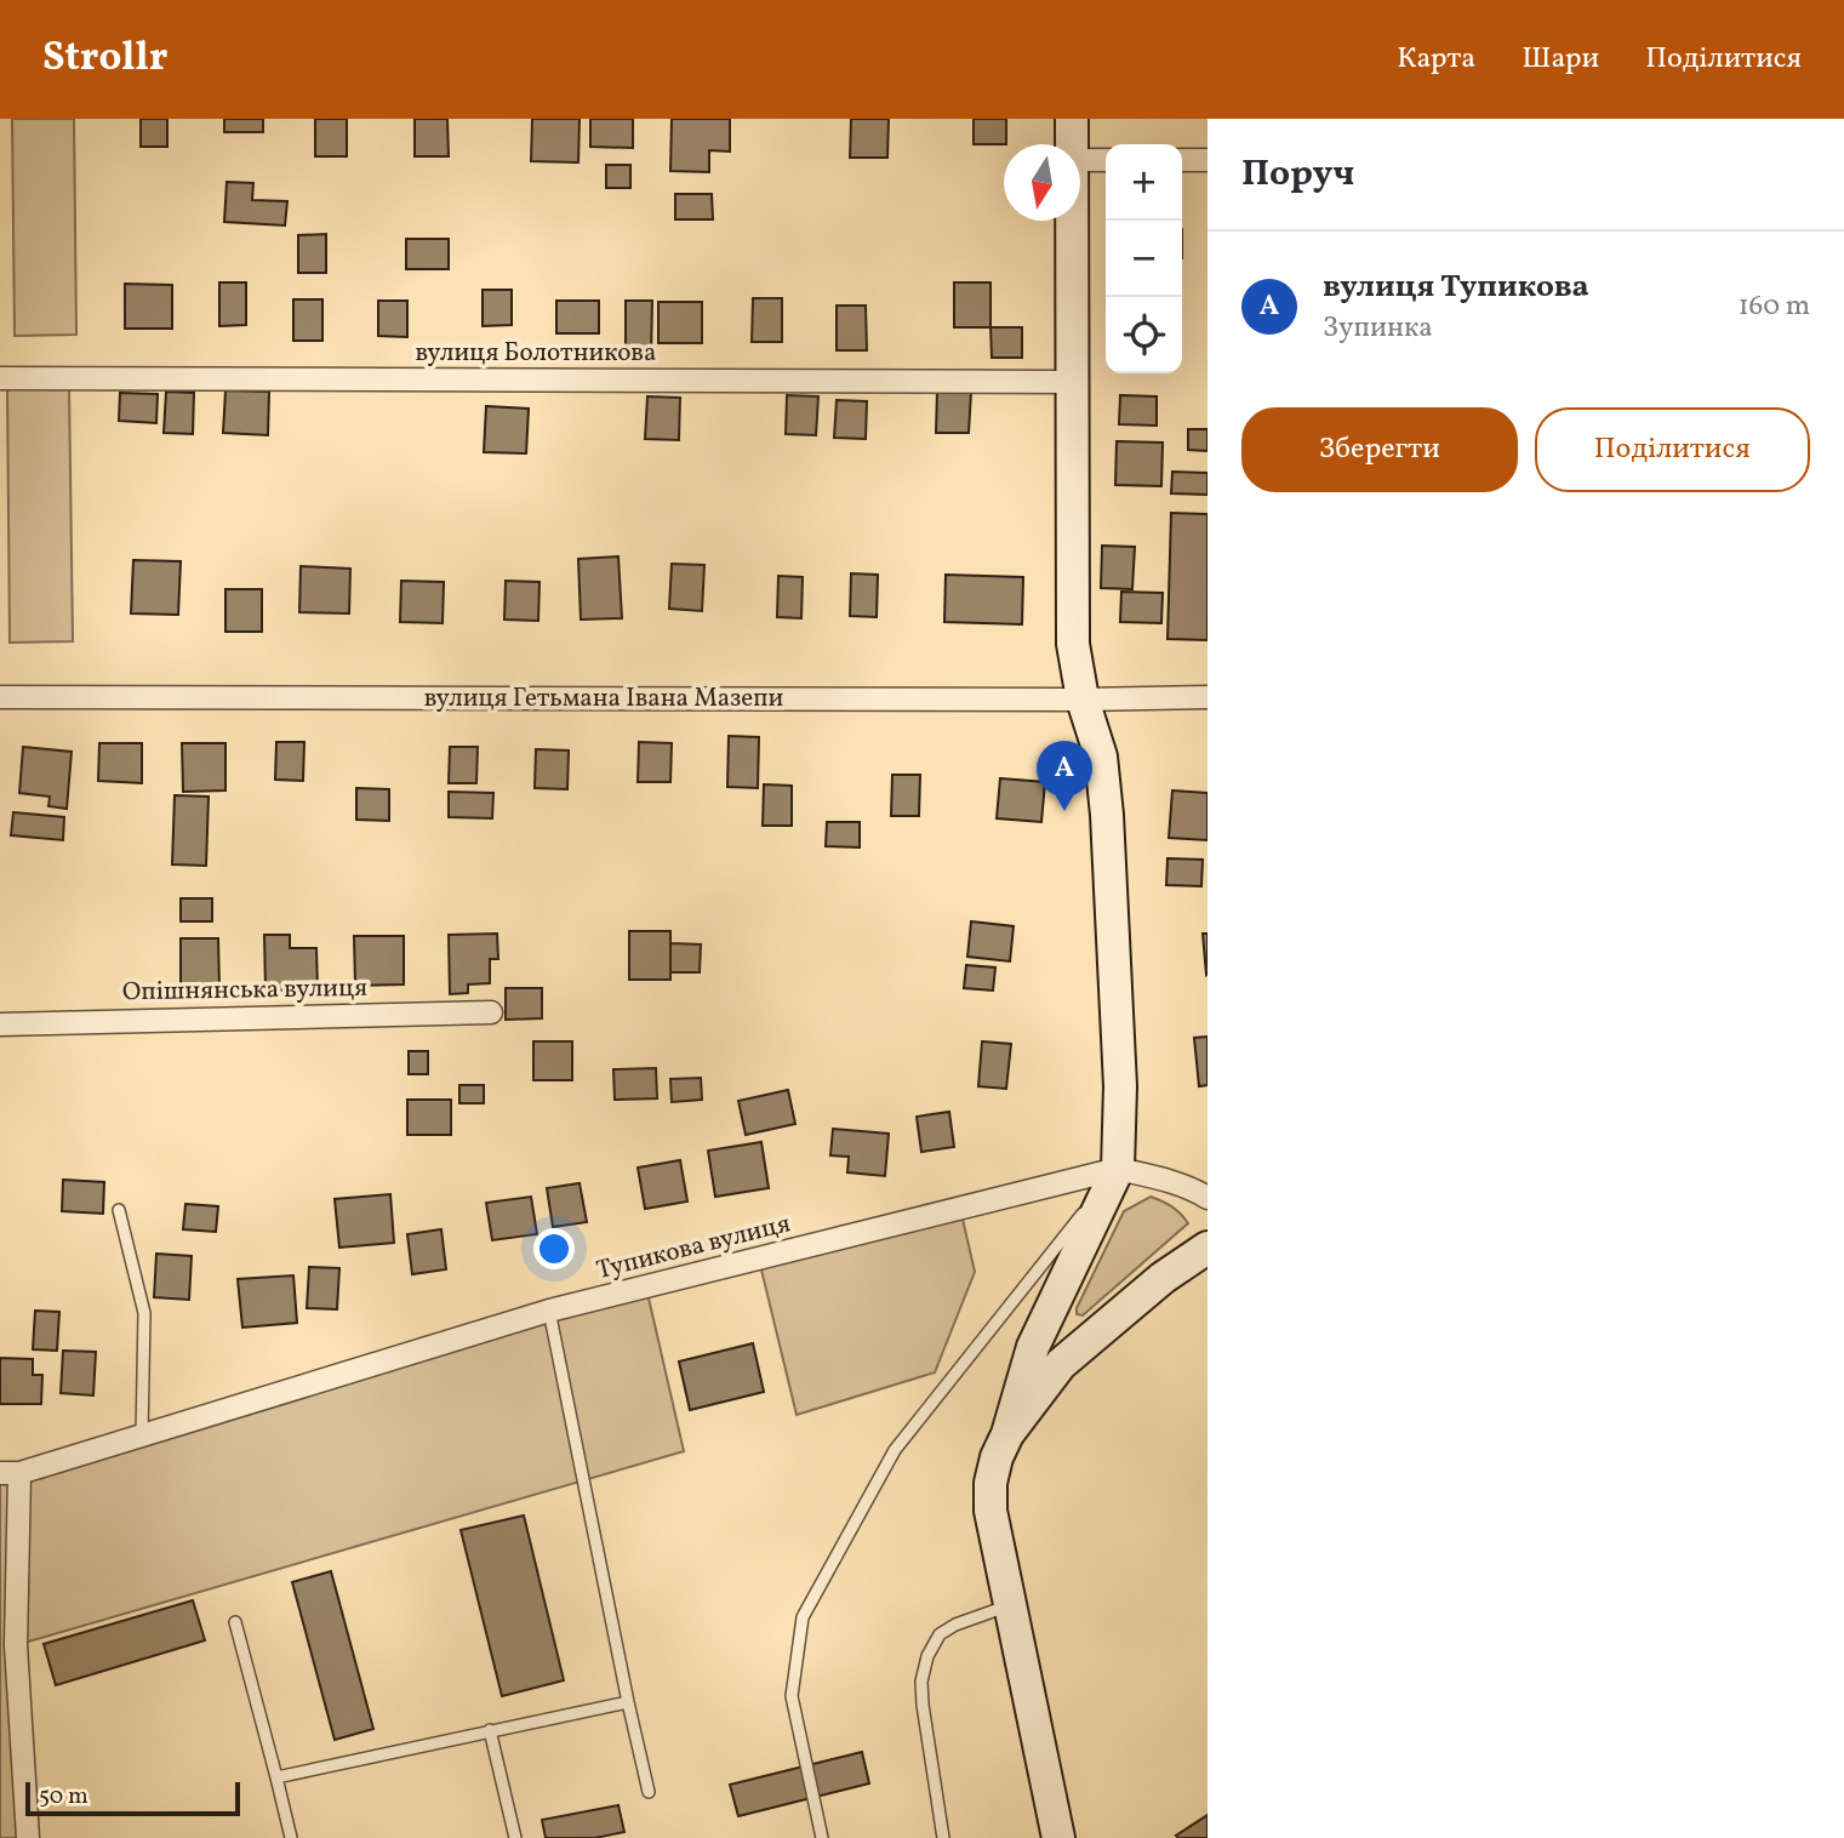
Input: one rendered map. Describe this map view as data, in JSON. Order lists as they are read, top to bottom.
{
  "streets": {
    "street": [
      "вулиця Болотникова",
      "вулиця Гетьмана Івана Мазепи",
      "Опішнянська вулиця",
      "Тупикова вулиця"
    ]
  },
  "scale_bar": "50 m",
  "north": "bottom",
  "page": {
    "header": "Strollr",
    "nav": ["Карта", "Шари", "Поділитися"],
    "heading": "Поруч",
    "map_buttons": ["+", "−"],
    "list": [
      {
        "mark": "A",
        "name": "вулиця Тупикова",
        "note": "Зупинка",
        "value": "160 m"
      }
    ],
    "buttons": ["Зберегти", "Поділитися"],
    "pins": "A",
    "scale": "50 m"
  }
}
